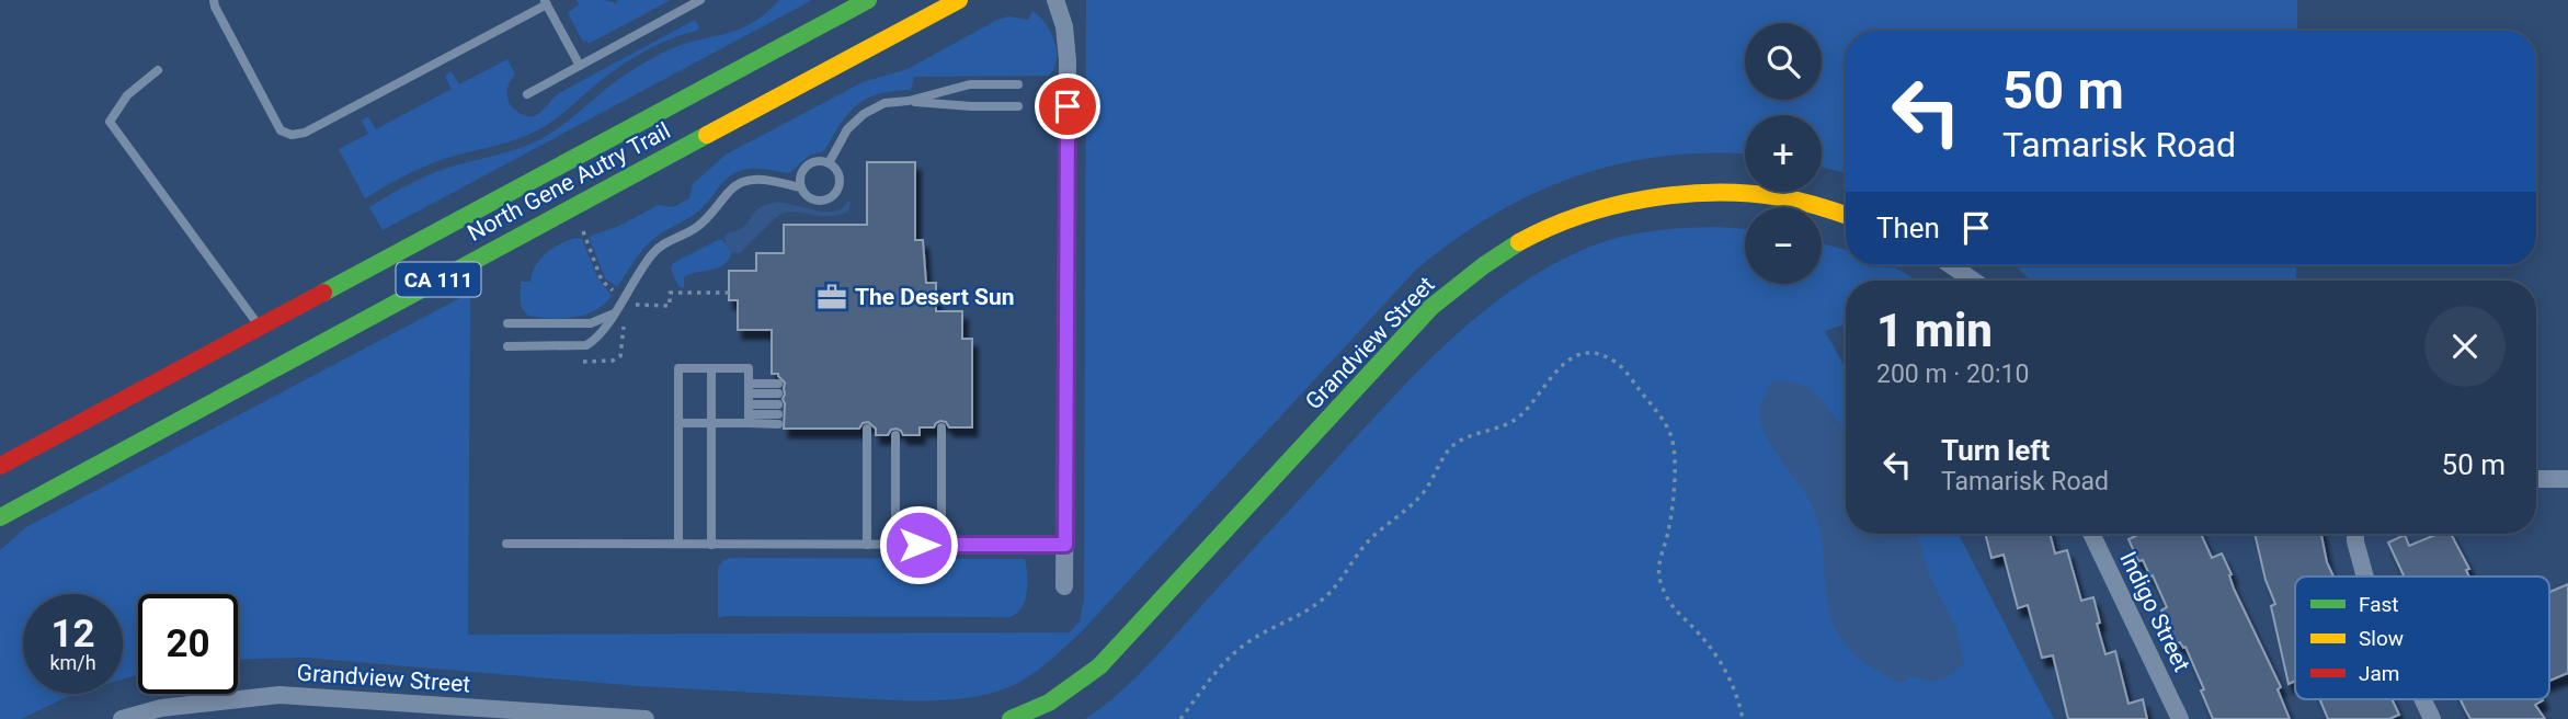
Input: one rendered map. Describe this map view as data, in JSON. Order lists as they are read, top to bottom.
{
  "streets": {
    "main road": ["North Gene Autry Trail", "CA 111", "Grandview Street"],
    "street": ["Indigo Street"]
  },
  "places": {
    "office": ["The Desert Sun"]
  },
  "legend": ["Fast", "Slow", "Jam"],
  "page": {
    "map_buttons": ["+", "−"],
    "turn": ["50 m", "Tamarisk Road"],
    "then": "Then",
    "heading": ["1 min", "200 m · 20:10"],
    "list": [
      {
        "name": "Turn left",
        "note": "Tamarisk Road",
        "value": "50 m"
      }
    ],
    "speed": "12 km/h",
    "limit": "20"
  }
}
